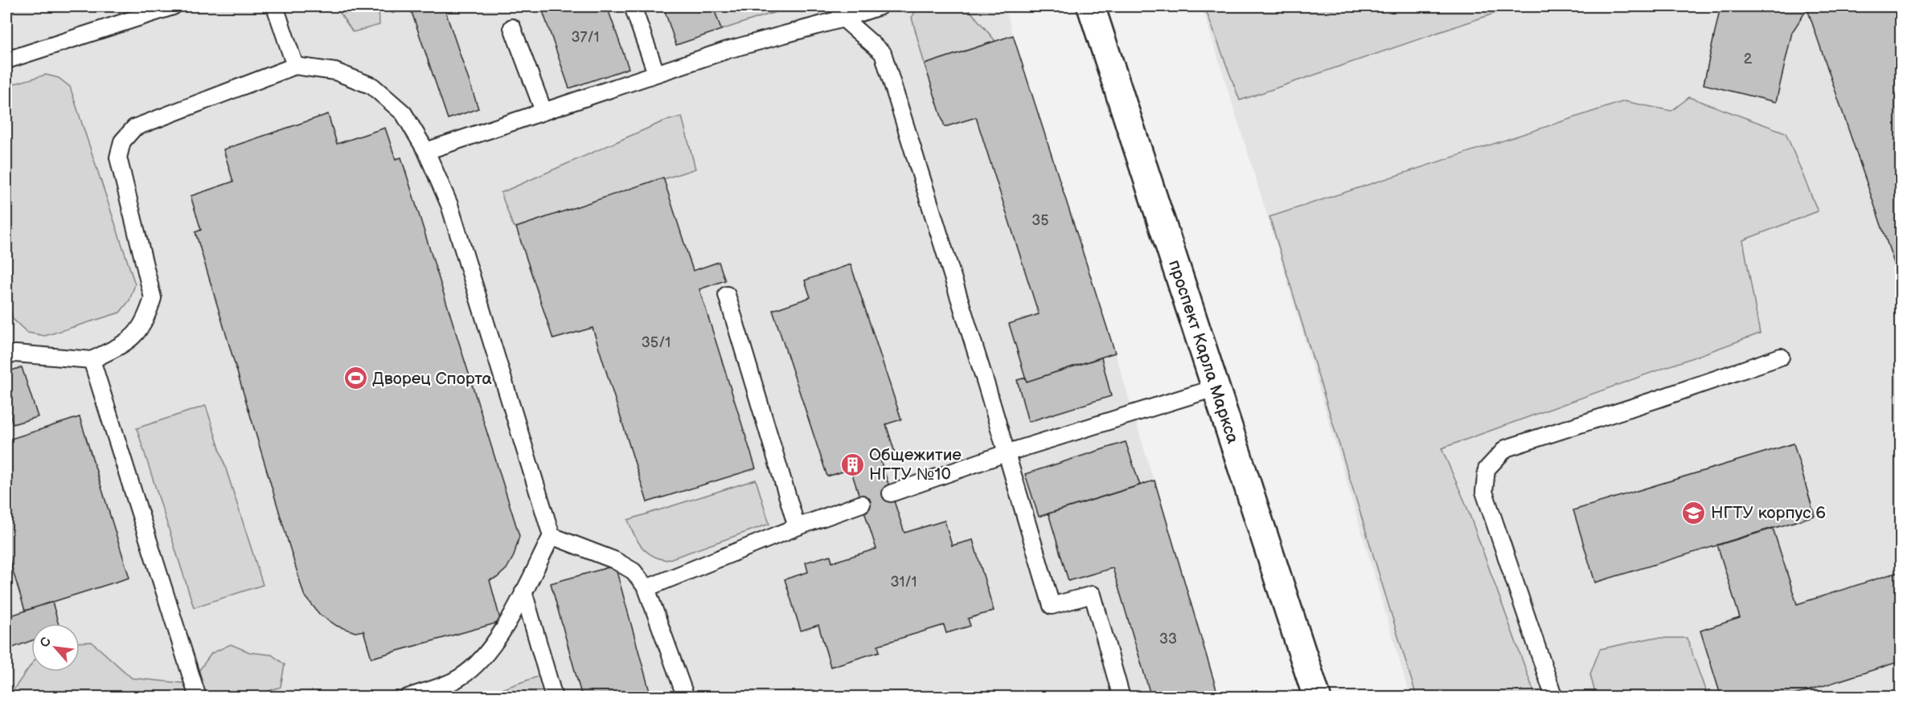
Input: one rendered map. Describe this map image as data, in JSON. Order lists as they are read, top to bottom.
{
  "streets": {
    "main road": ["проспект Карла Маркса"]
  },
  "places": {
    "sports": ["Дворец Спорта"],
    "building": ["Общежитие НГТУ №10"],
    "school or university": ["НГТУ корпус 6"]
  },
  "house_numbers": [
    "37/1",
    "2",
    "35",
    "35/1",
    "31/1",
    "33"
  ],
  "north": "top left"
}
